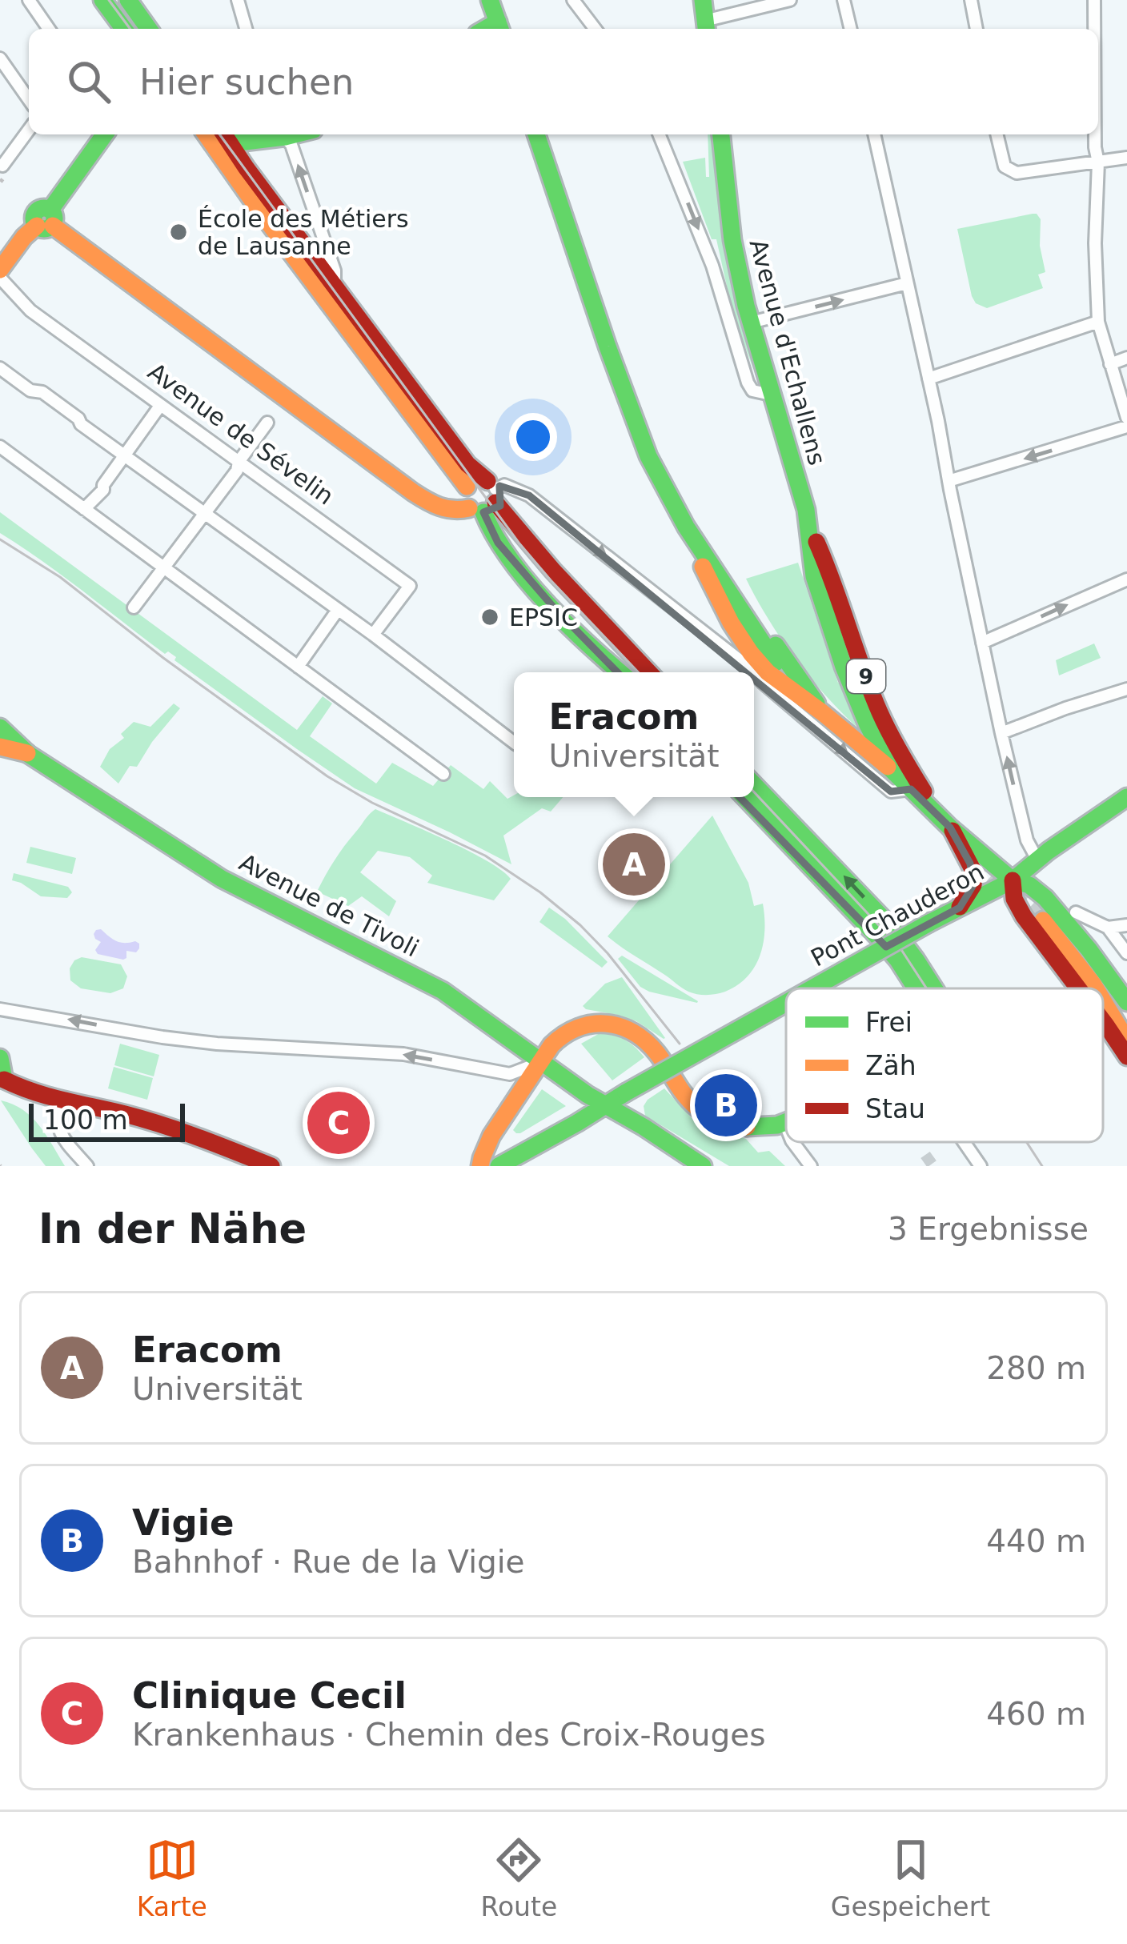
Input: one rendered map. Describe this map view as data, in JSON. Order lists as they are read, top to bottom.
{
  "streets": {
    "main road": [
      "Avenue d'Echallens",
      "9",
      "Avenue de Tivoli",
      "Pont Chauderon"
    ],
    "street": ["Avenue de Sévelin"]
  },
  "crossings": [
    ["Avenue d'Echallens", "9"],
    ["9", "Pont Chauderon"],
    ["Avenue de Tivoli", "Pont Chauderon"]
  ],
  "places": ["École des Métiers de Lausanne", "EPSIC"],
  "legend": ["Frei", "Zäh", "Stau"],
  "scale_bar": "100 m",
  "page": {
    "search": "Hier suchen",
    "popup": ["Eracom", "Universität"],
    "pins": ["A", "B", "C"],
    "scale": "100 m",
    "heading": ["In der Nähe", "3 Ergebnisse"],
    "list": [
      {
        "mark": "A",
        "name": "Eracom",
        "note": "Universität",
        "value": "280 m"
      },
      {
        "mark": "B",
        "name": "Vigie",
        "note": "Bahnhof · Rue de la Vigie",
        "value": "440 m"
      },
      {
        "mark": "C",
        "name": "Clinique Cecil",
        "note": "Krankenhaus · Chemin des Croix-Rouges",
        "value": "460 m"
      }
    ],
    "nav": ["Karte", "Route", "Gespeichert"]
  }
}
